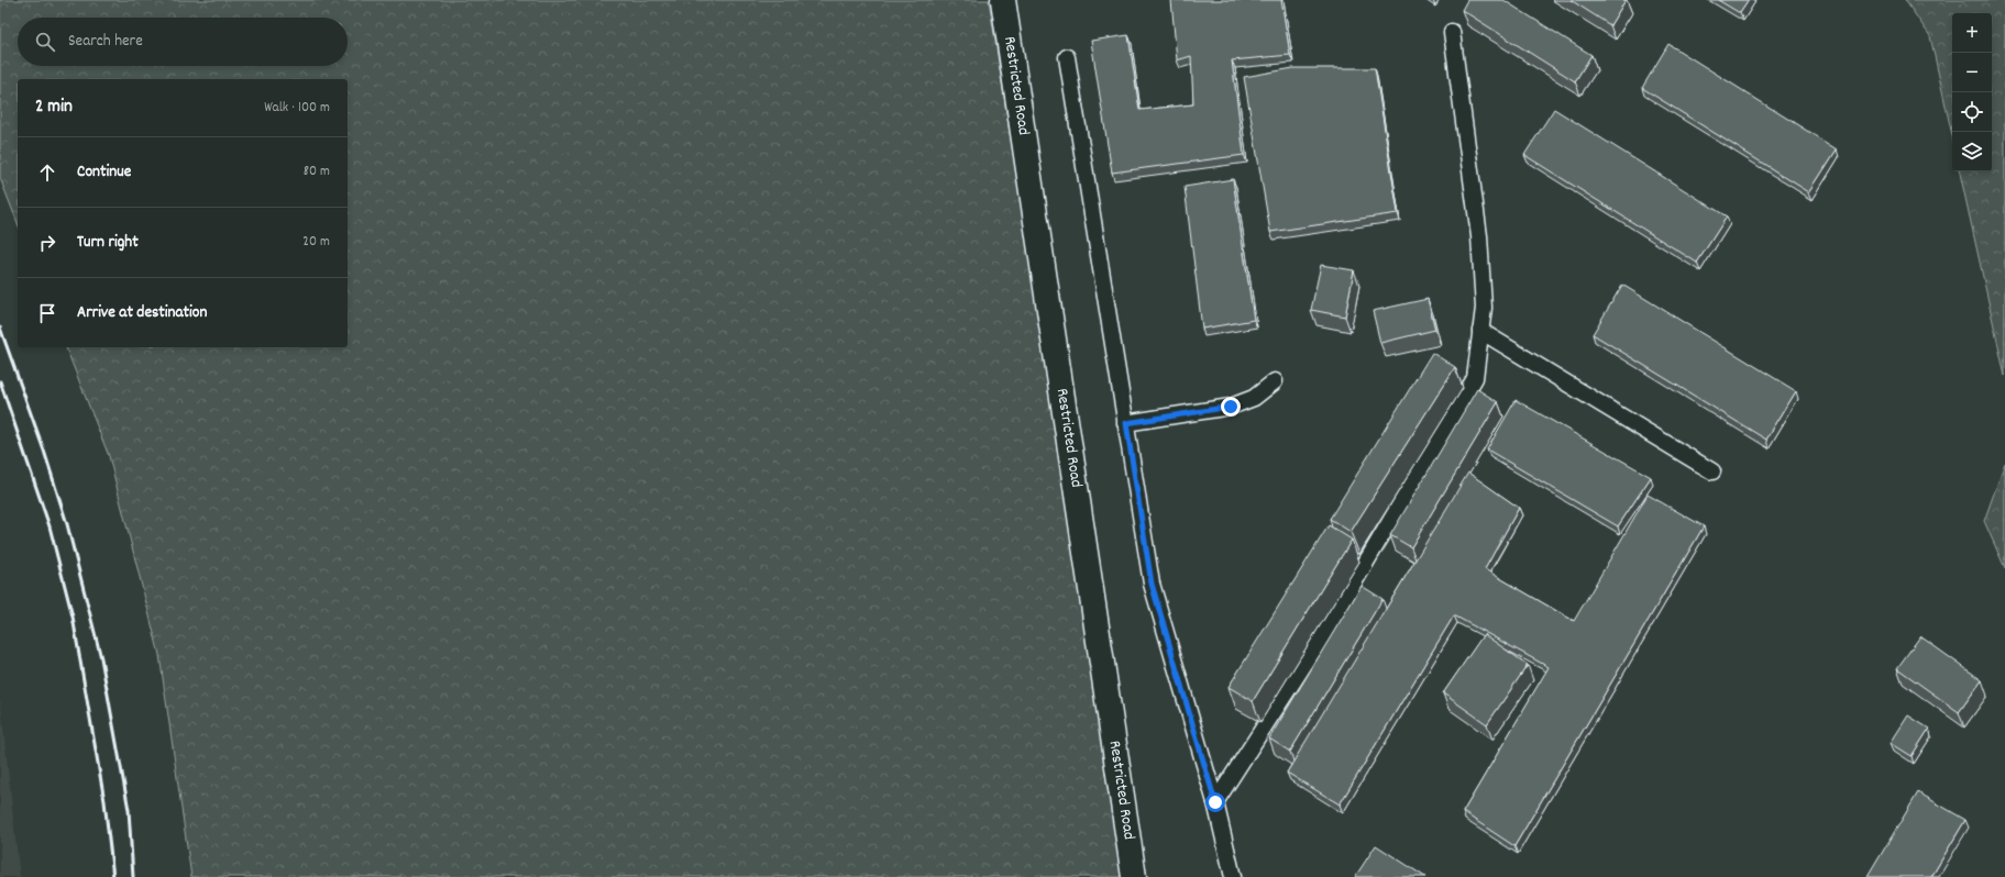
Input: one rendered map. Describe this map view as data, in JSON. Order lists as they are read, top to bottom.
{
  "streets": {
    "street": ["Restricted Road"]
  },
  "page": {
    "map_buttons": ["+", "−"],
    "search": "Search here",
    "heading": ["2 min", "Walk · 100 m"],
    "list": [
      ["Continue", "80 m"],
      ["Turn right", "20 m"],
      "Arrive at destination"
    ]
  }
}
